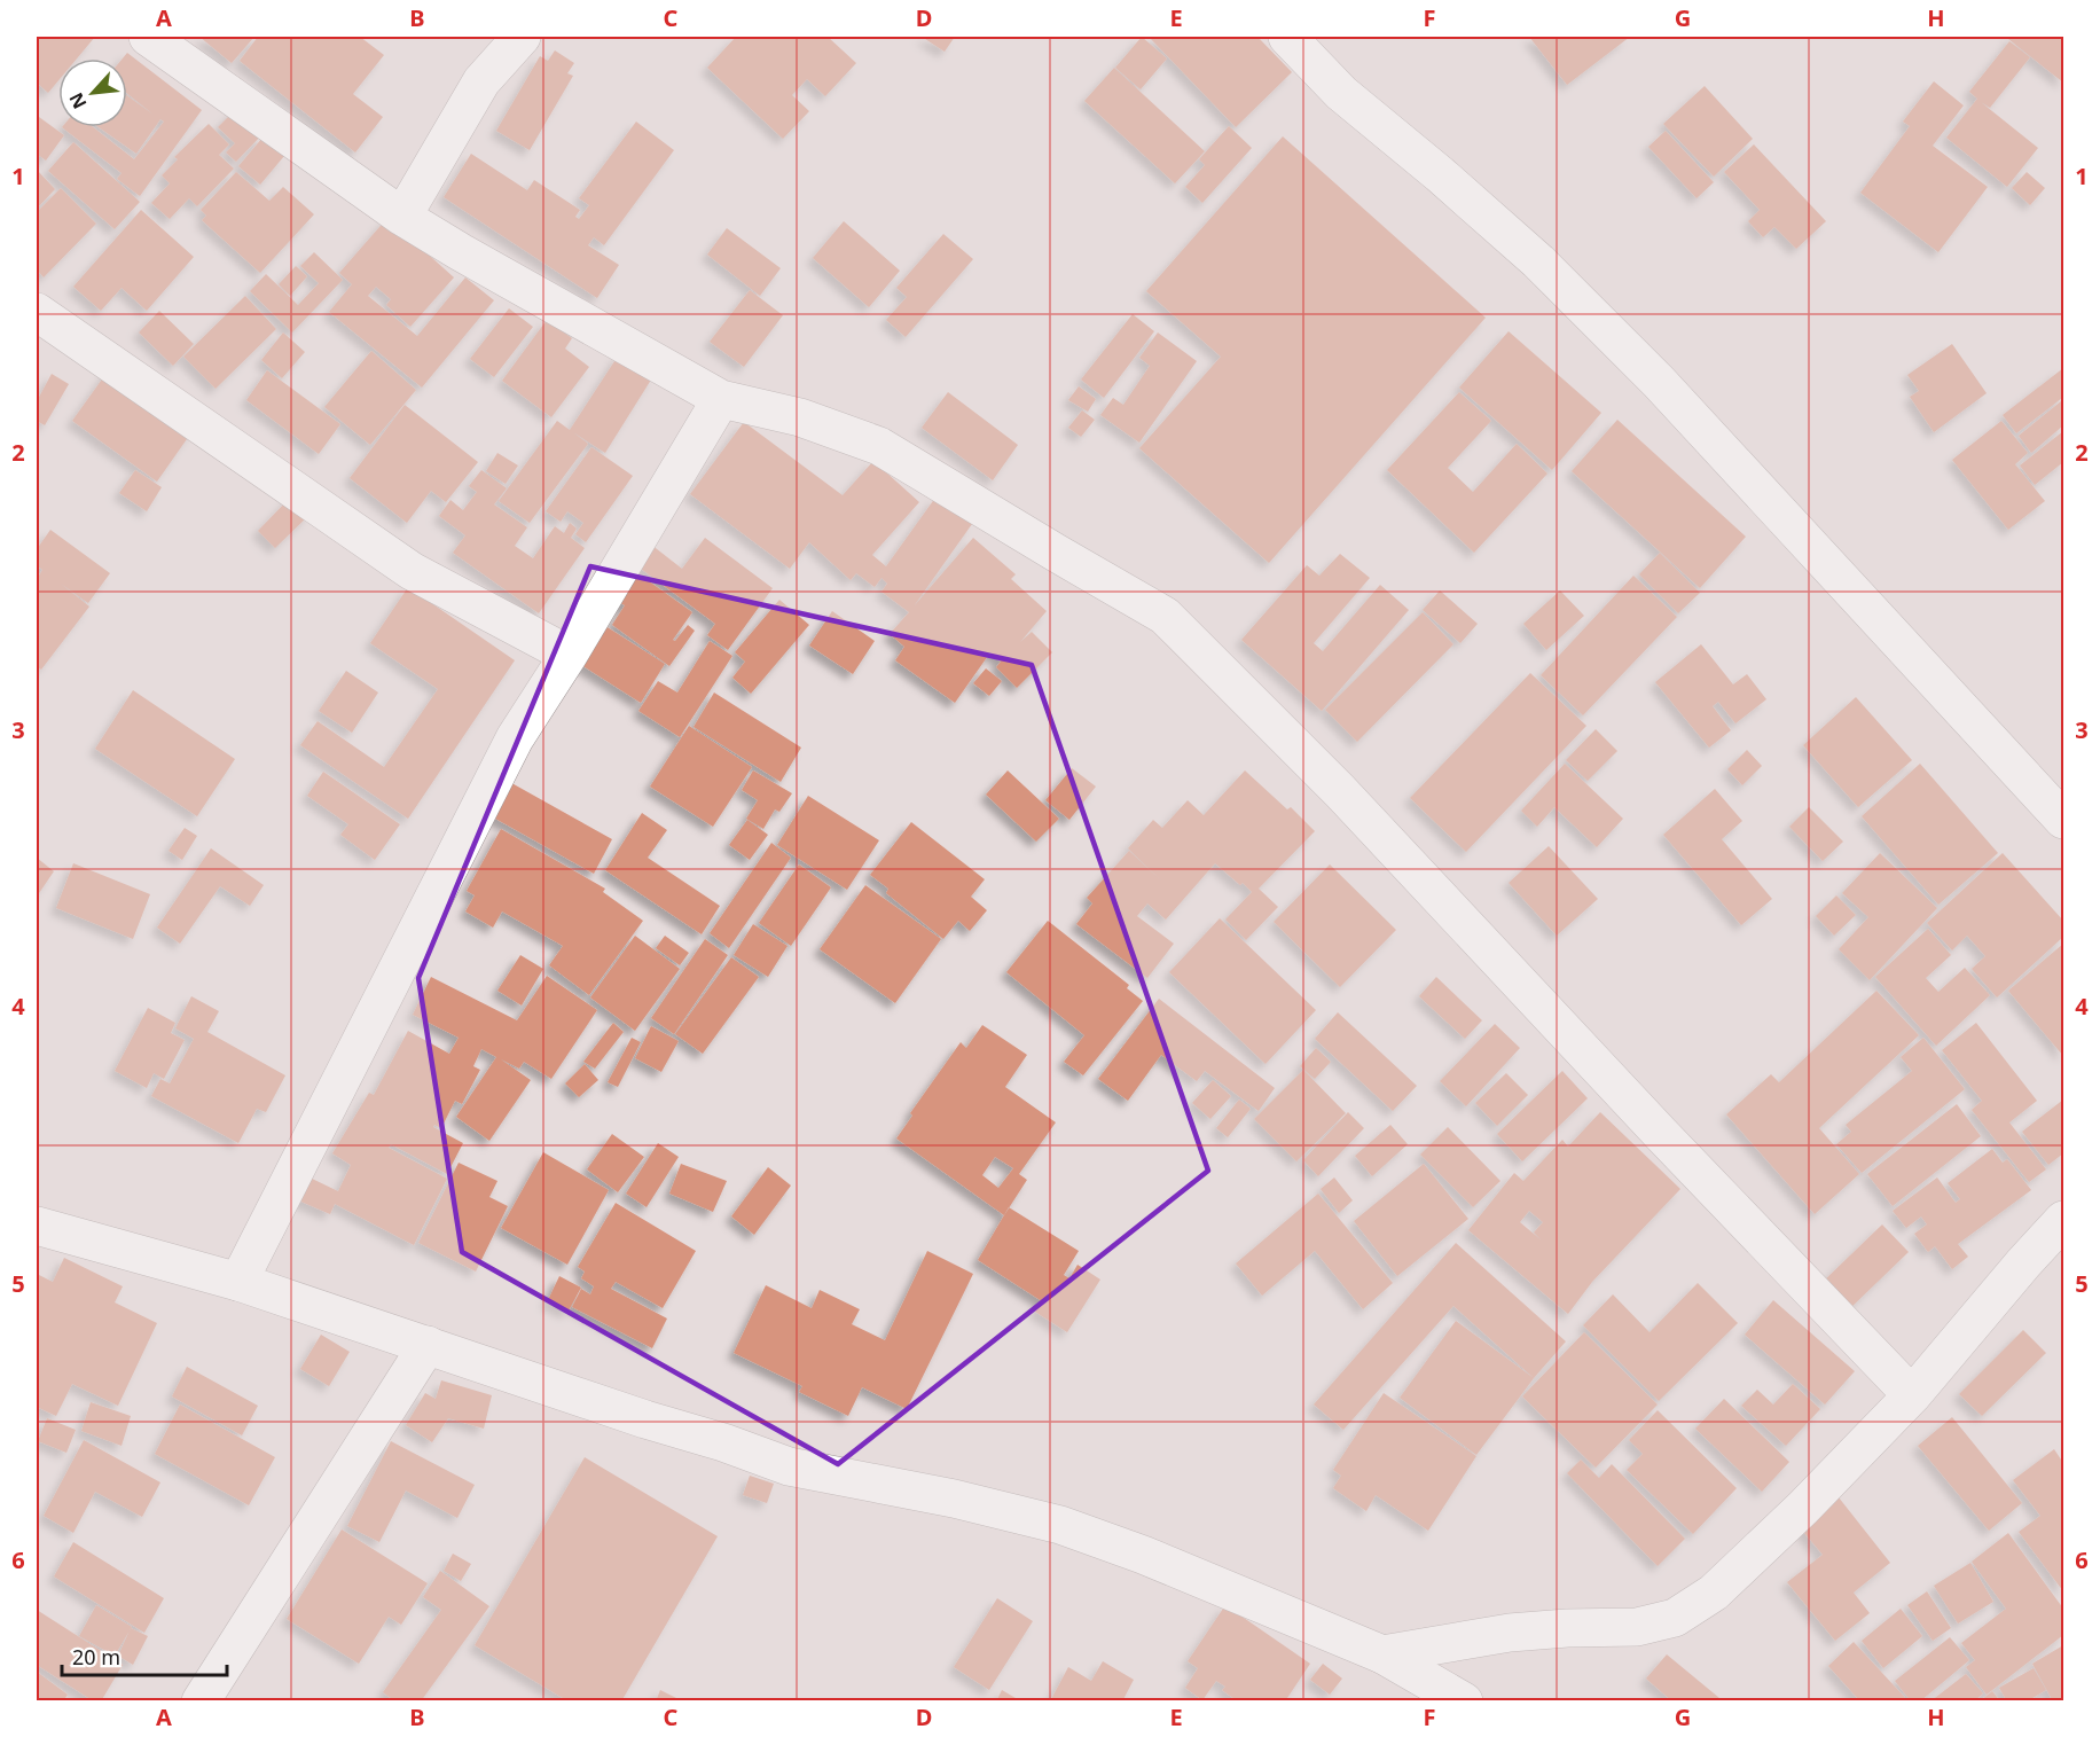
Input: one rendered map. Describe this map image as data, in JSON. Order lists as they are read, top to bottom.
{
  "scale_bar": "20 m",
  "north": "bottom left",
  "grid": {
    "columns": [
      "A",
      "B",
      "C",
      "D",
      "E",
      "F",
      "G",
      "H"
    ],
    "rows": [
      "1",
      "2",
      "3",
      "4",
      "5",
      "6"
    ]
  }
}
